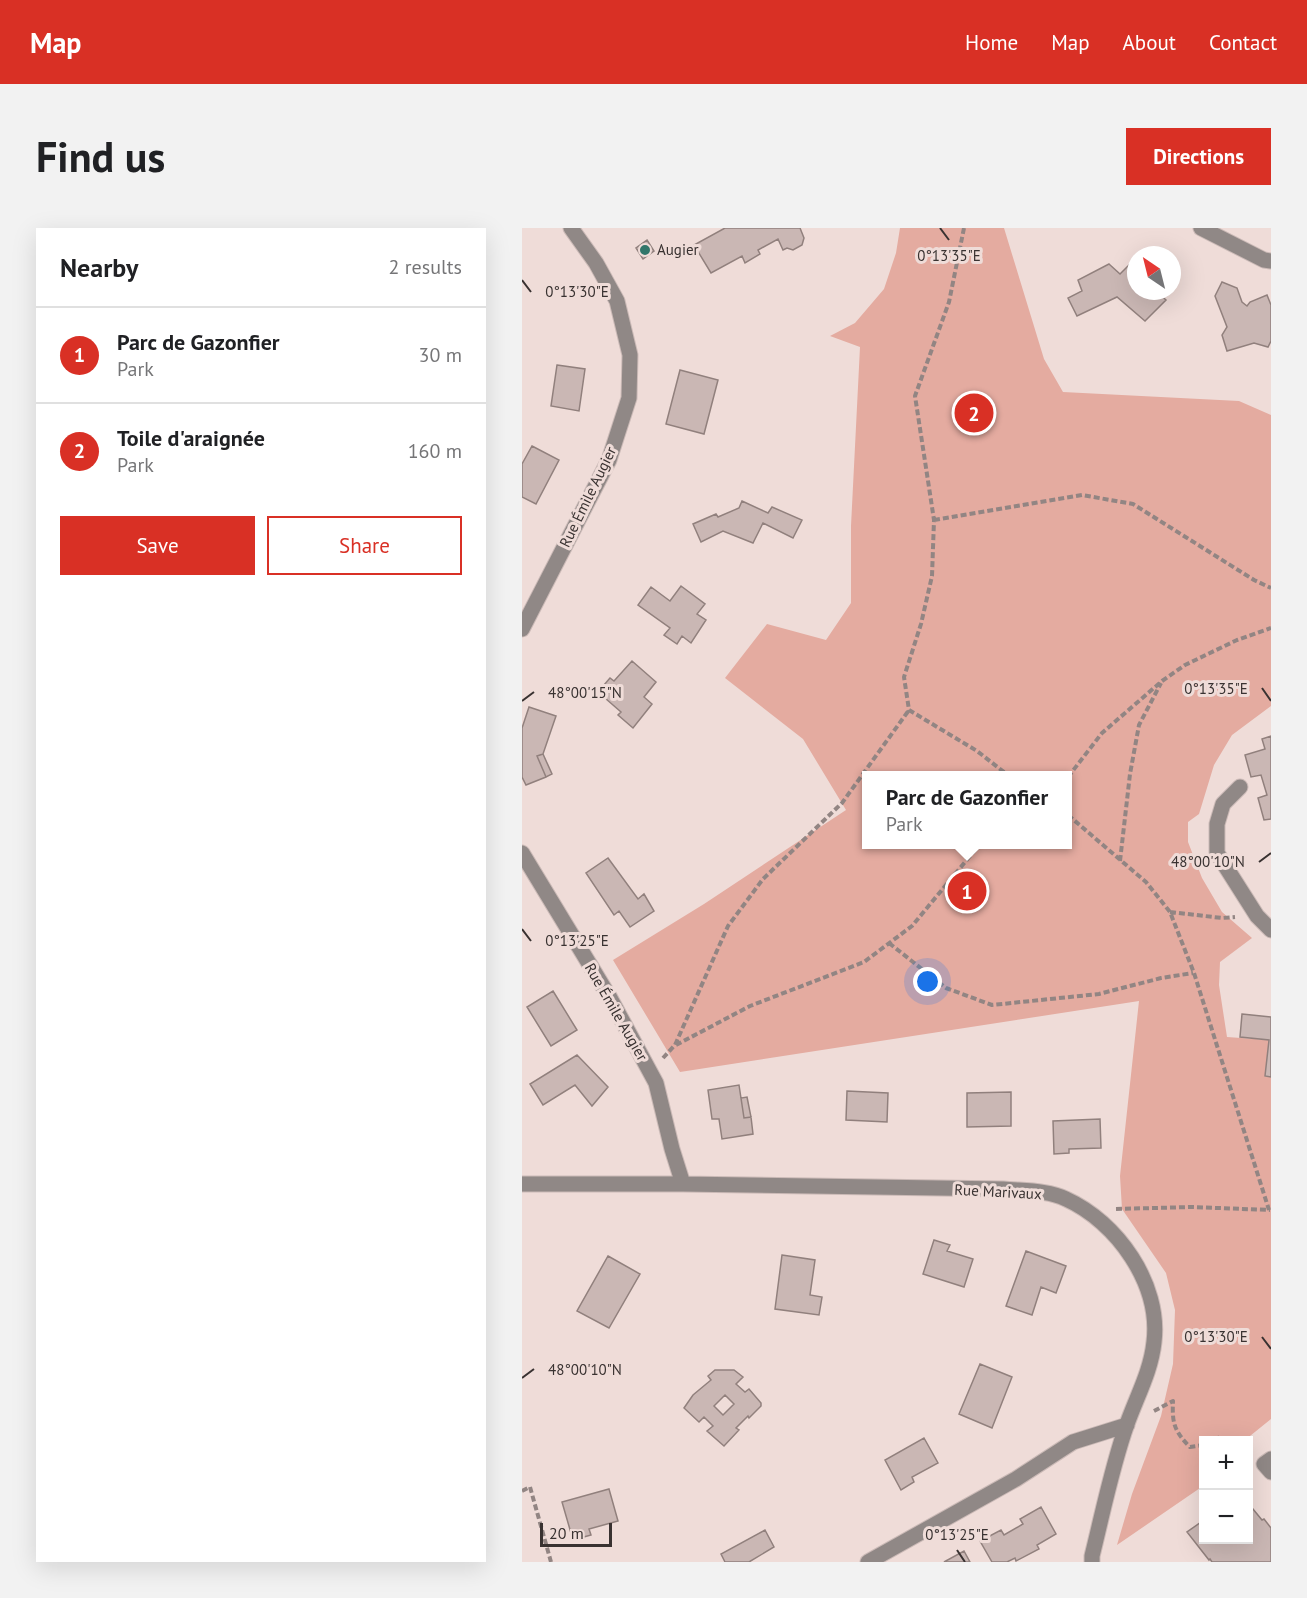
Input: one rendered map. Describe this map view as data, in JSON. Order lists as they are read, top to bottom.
{
  "streets": {
    "street": ["Rue Émile Augier", "Rue Marivaux"]
  },
  "crossings": [
    ["Rue Émile Augier", "Rue Marivaux"]
  ],
  "places": ["Augier"],
  "scale_bar": "20 m",
  "north": "top left",
  "page": {
    "header": "Map",
    "nav": [
      "Home",
      "Map",
      "About",
      "Contact"
    ],
    "buttons": [
      "Directions",
      ["Save", "Share"]
    ],
    "title": "Find us",
    "heading": ["Nearby", "2 results"],
    "list": [
      {
        "mark": "1",
        "name": "Parc de Gazonfier",
        "note": "Park",
        "value": "30 m"
      },
      {
        "mark": "2",
        "name": "Toile d'araignée",
        "note": "Park",
        "value": "160 m"
      }
    ],
    "pins": ["2", "1"],
    "popup": ["Parc de Gazonfier", "Park"],
    "map_buttons": ["+", "−"],
    "scale": "20 m"
  },
  "coordinates": [
    "0°13'35\"E",
    "0°13'30\"E",
    "48°00'15\"N",
    "48°00'10\"N",
    "0°13'25\"E"
  ]
}
